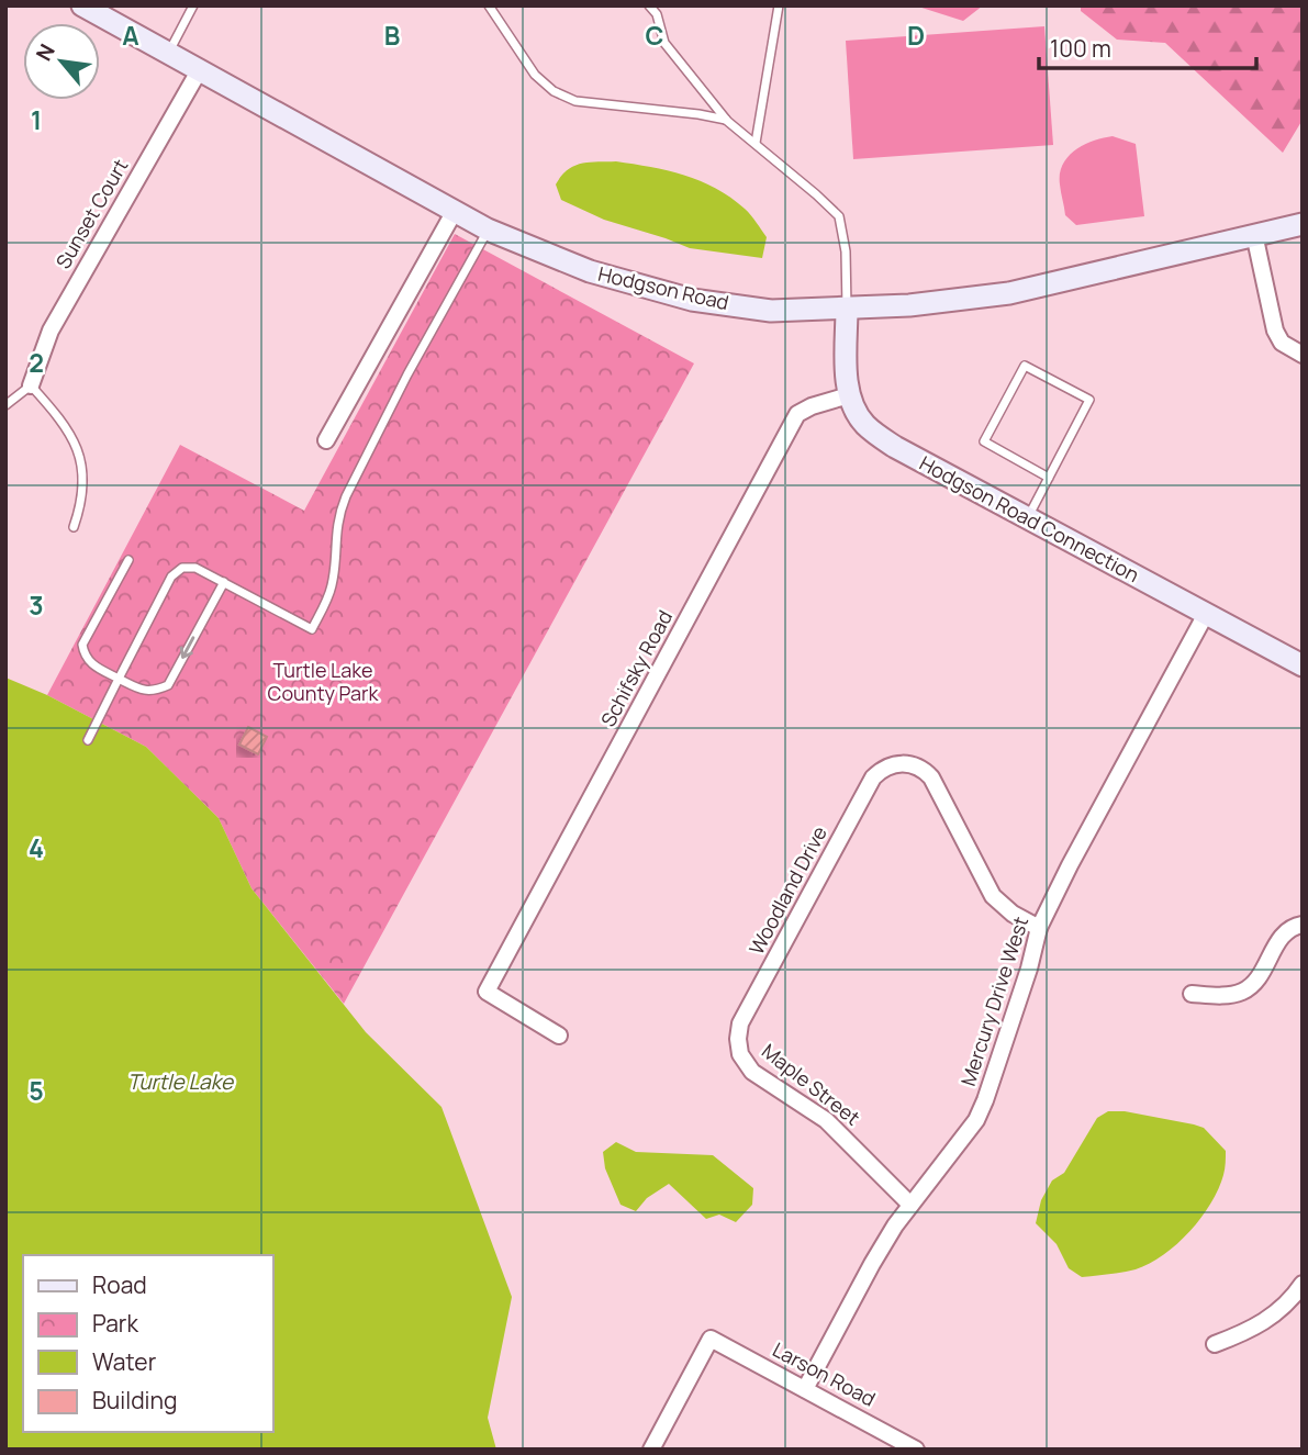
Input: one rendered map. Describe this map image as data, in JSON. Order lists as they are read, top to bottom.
{
  "streets": {
    "main road": ["Hodgson Road", "Hodgson Road Connection"],
    "street": [
      "Sunset Court",
      "Schifsky Road",
      "Woodland Drive",
      "Mercury Drive West",
      "Maple Street",
      "Larson Road"
    ]
  },
  "crossings": [
    ["Sunset Court", "Hodgson Road"],
    ["Hodgson Road", "Hodgson Road Connection"],
    ["Hodgson Road Connection", "Schifsky Road"],
    ["Hodgson Road Connection", "Mercury Drive West"],
    ["Woodland Drive", "Mercury Drive West"],
    ["Woodland Drive", "Maple Street"],
    ["Mercury Drive West", "Maple Street"],
    ["Mercury Drive West", "Larson Road"]
  ],
  "water": ["Turtle Lake"],
  "parks": ["Turtle Lake County Park"],
  "legend": [
    "Road",
    "Park",
    "Water",
    "Building"
  ],
  "scale_bar": "100 m",
  "north": "top left",
  "grid": {
    "columns": [
      "A",
      "B",
      "C",
      "D"
    ],
    "rows": [
      "1",
      "2",
      "3",
      "4",
      "5"
    ]
  }
}
